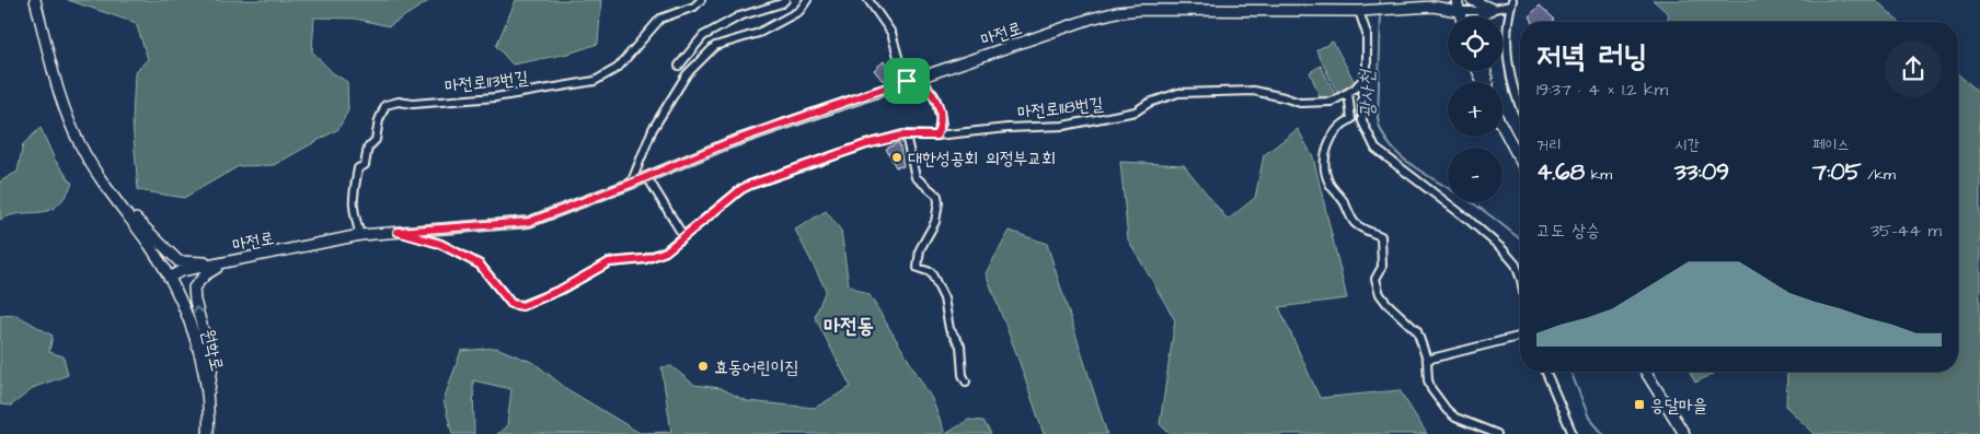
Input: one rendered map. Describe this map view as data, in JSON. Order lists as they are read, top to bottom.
{
  "streets": {
    "street": [
      "마전로",
      "마전로113번길",
      "마전로118번길",
      "원학로"
    ]
  },
  "crossings": [
    ["마전로", "마전로113번길"],
    ["마전로", "마전로118번길"],
    ["마전로", "원학로"]
  ],
  "districts": ["마전동"],
  "water": ["광사천"],
  "places": {
    "other": ["대한성공회 의정부교회", "효동어린이집"],
    "transit": ["응달마을"]
  },
  "page": {
    "map_buttons": ["+", "−"],
    "heading": ["저녁 러닝", "19:37 · 4 × 1.2 km"],
    "stats": [
      ["거리", "4.68 km"],
      ["시간", "33:09"],
      ["페이스", "7:05 /km"]
    ],
    "chart": ["고도 상승", "35–44 m"]
  }
}
